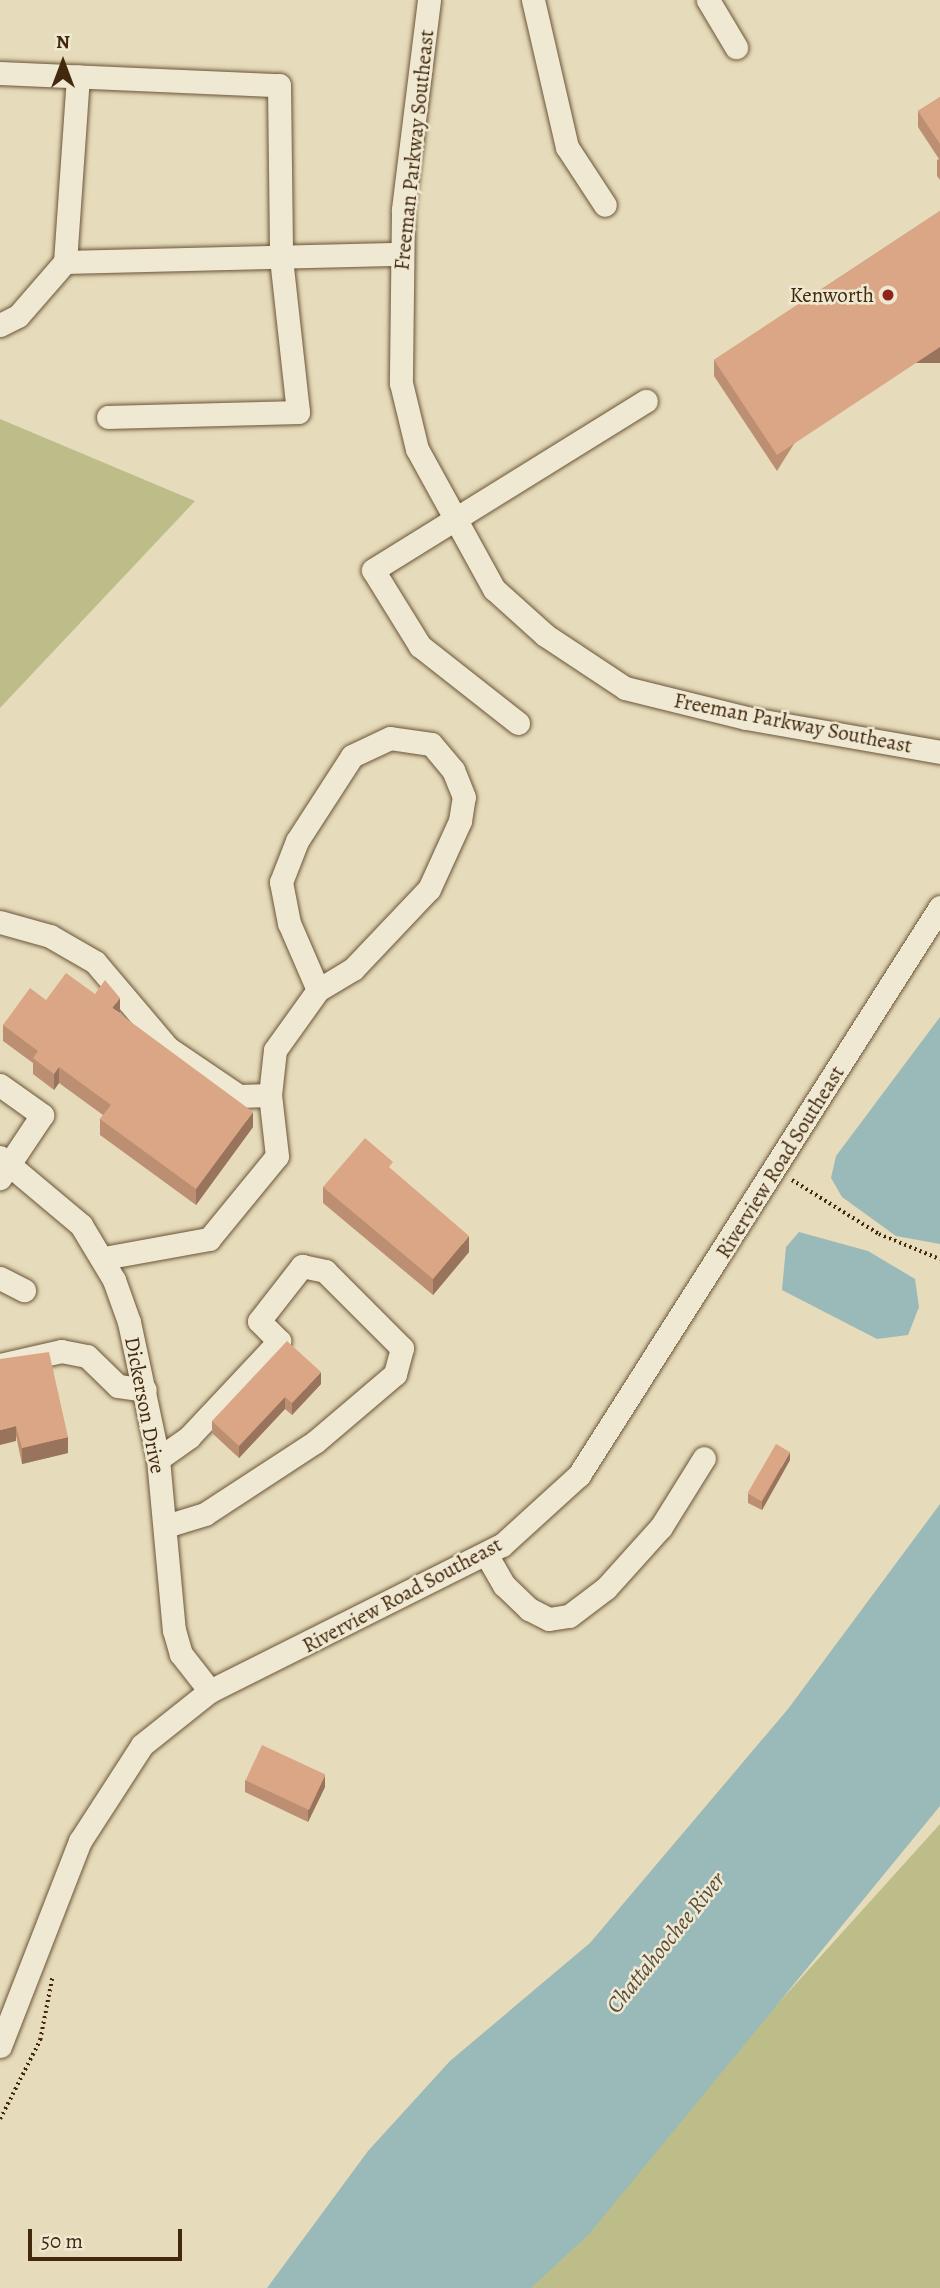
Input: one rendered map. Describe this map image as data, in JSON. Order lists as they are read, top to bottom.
{
  "streets": {
    "street": ["Freeman Parkway Southeast", "Riverview Road Southeast", "Dickerson Drive"]
  },
  "crossings": [
    ["Riverview Road Southeast", "Dickerson Drive"]
  ],
  "water": ["Chattahoochee River"],
  "places": ["Kenworth"],
  "scale_bar": "50 m",
  "north": "top"
}
